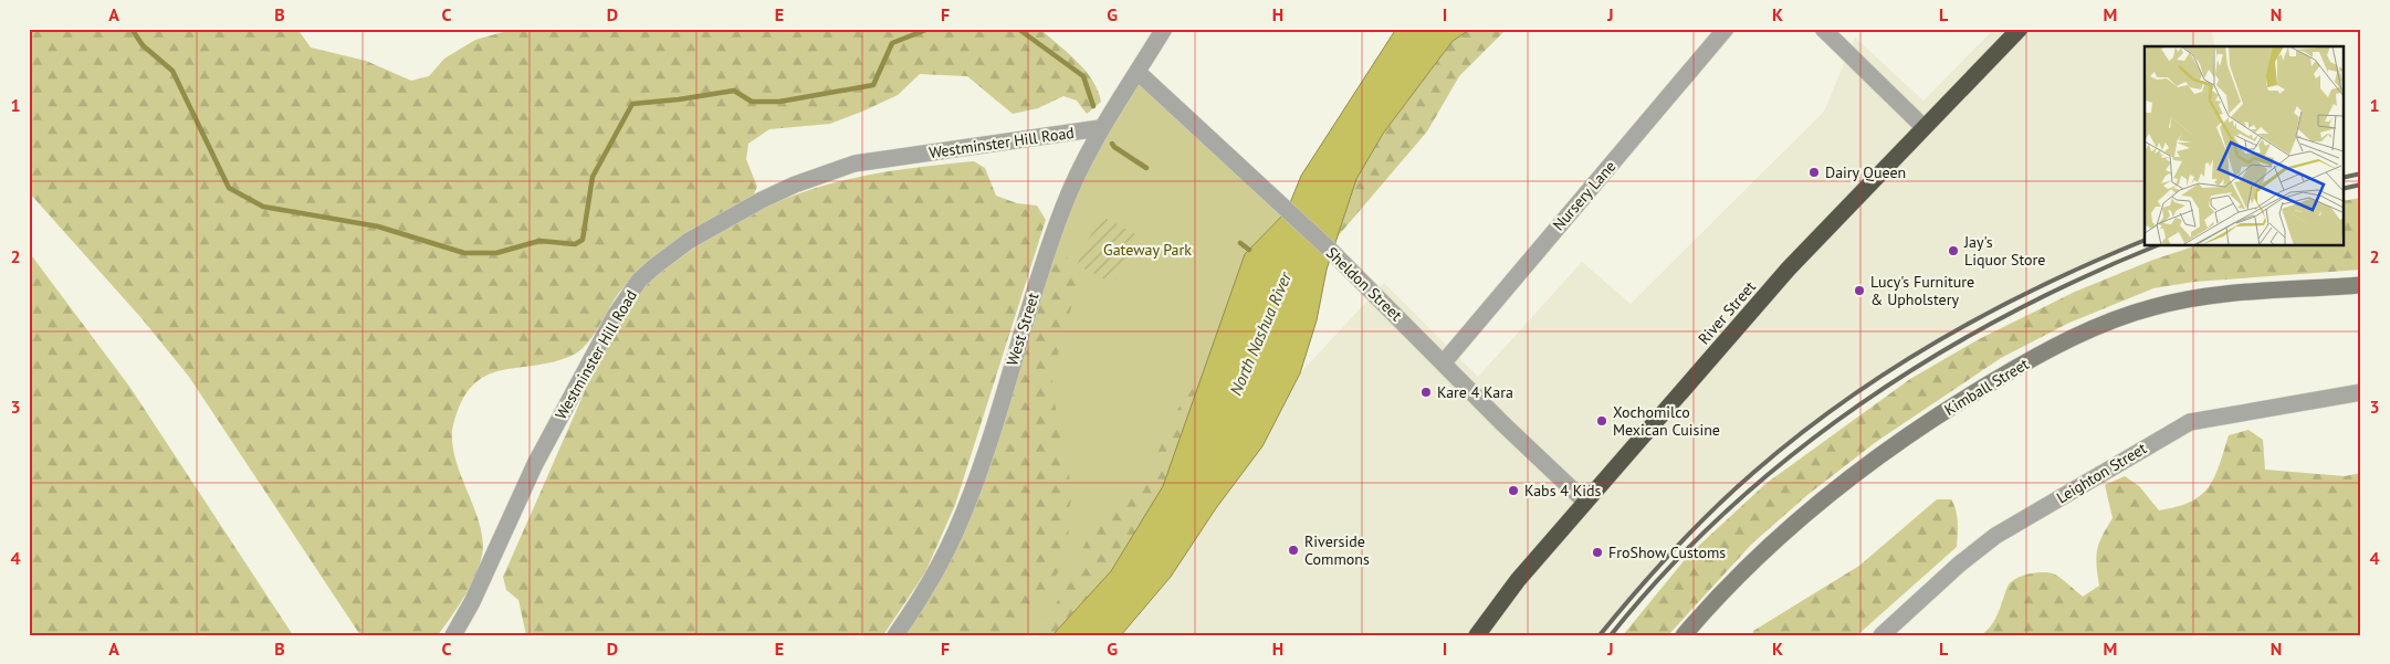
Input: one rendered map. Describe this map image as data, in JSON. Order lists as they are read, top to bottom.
{
  "streets": {
    "highway": ["River Street"],
    "main road": ["Kimball Street"],
    "street": [
      "Westminster Hill Road",
      "Nursery Lane",
      "Sheldon Street",
      "West Street",
      "Leighton Street"
    ]
  },
  "crossings": [
    ["Westminster Hill Road", "West Street"],
    ["Nursery Lane", "Sheldon Street"],
    ["Sheldon Street", "River Street"],
    ["Sheldon Street", "West Street"]
  ],
  "water": ["North Nashua River"],
  "parks": ["Gateway Park"],
  "places": [
    "Dairy Queen",
    "Jay's Liquor Store",
    "Lucy's Furniture & Upholstery",
    "Kare 4 Kara",
    "Xochomilco Mexican Cuisine",
    "Kabs 4 Kids",
    "Riverside Commons",
    "FroShow Customs"
  ],
  "grid": {
    "columns": [
      "A",
      "B",
      "C",
      "D",
      "E",
      "F",
      "G",
      "H",
      "I",
      "J",
      "K",
      "L",
      "M",
      "N"
    ],
    "rows": [
      "1",
      "2",
      "3",
      "4"
    ]
  }
}
